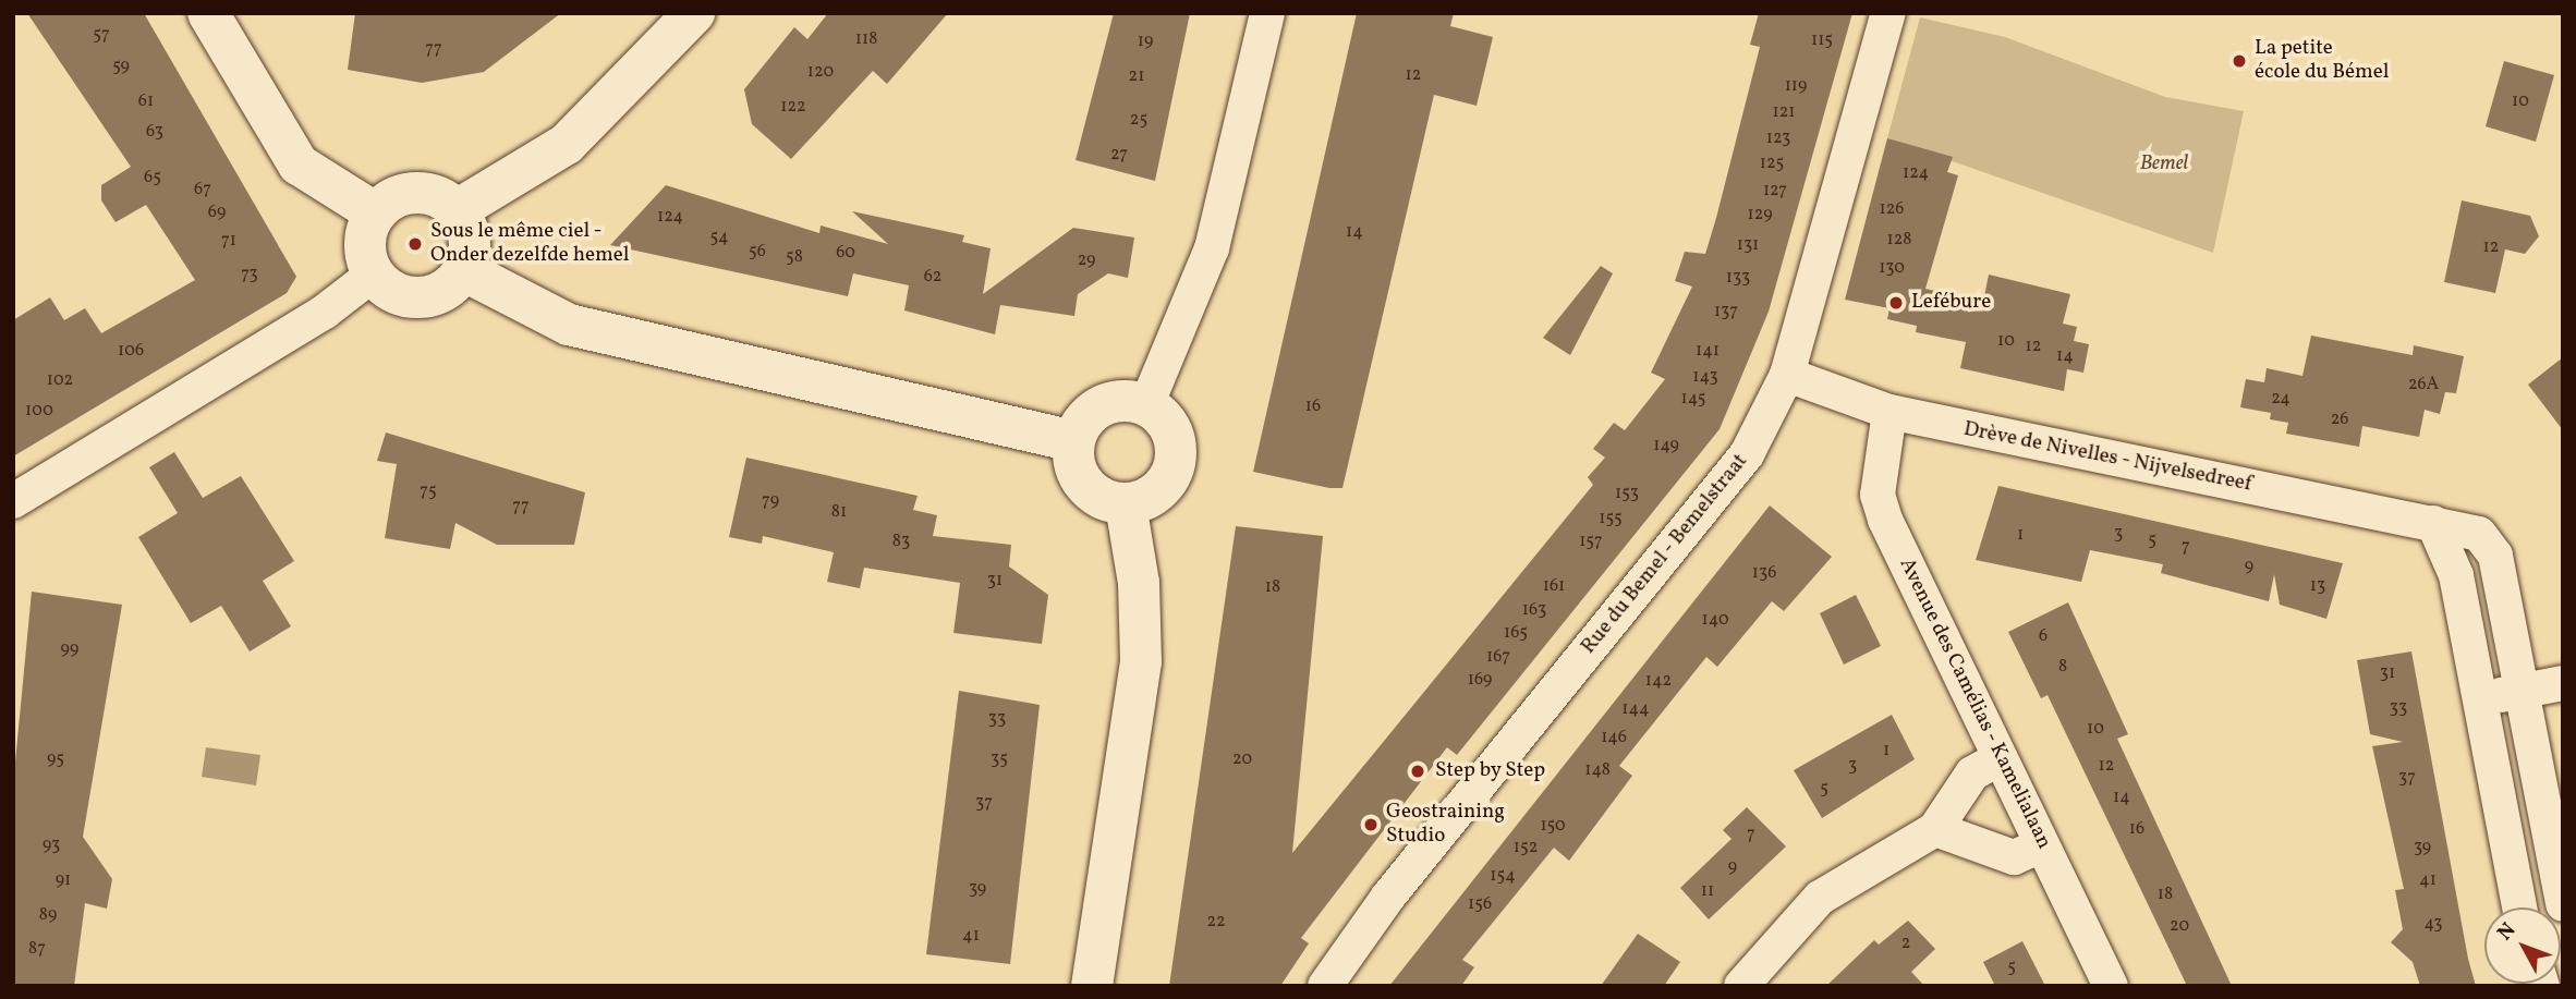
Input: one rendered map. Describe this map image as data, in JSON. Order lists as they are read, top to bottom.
{
  "streets": {
    "street": ["Drève de Nivelles - Nijvelsedreef", "Rue du Bemel - Bemelstraat", "Avenue des Camélias - Kamelialaan"]
  },
  "crossings": [
    ["Drève de Nivelles - Nijvelsedreef", "Rue du Bemel - Bemelstraat"],
    ["Drève de Nivelles - Nijvelsedreef", "Avenue des Camélias - Kamelialaan"]
  ],
  "parks": ["Bemel"],
  "places": [
    "La petite école du Bémel",
    "Sous le même ciel - Onder dezelfde hemel",
    "Lefébure",
    "Step by Step",
    "Geostraining Studio"
  ],
  "house_numbers": [
    "57",
    "118",
    "115",
    "19",
    "77",
    "59",
    "120",
    "12",
    "21",
    "119",
    "61",
    "10",
    "122",
    "121",
    "25",
    "63",
    "123",
    "27",
    "125",
    "124",
    "65",
    "67",
    "127",
    "126",
    "69",
    "129",
    "124",
    "14",
    "54",
    "128",
    "71",
    "131",
    "12",
    "56",
    "60",
    "58",
    "29",
    "130",
    "73",
    "62",
    "133",
    "137",
    "10",
    "12",
    "106",
    "141",
    "14",
    "143",
    "102",
    "26A",
    "145",
    "24",
    "16",
    "100",
    "26",
    "149",
    "75",
    "153",
    "79",
    "77",
    "81",
    "155",
    "3",
    "1",
    "5",
    "83",
    "157",
    "7",
    "9",
    "136",
    "31",
    "161",
    "13",
    "18",
    "163",
    "140",
    "165",
    "6",
    "99",
    "167",
    "8",
    "31",
    "169",
    "142",
    "33",
    "144",
    "33",
    "10",
    "146",
    "1",
    "95",
    "35",
    "20",
    "3",
    "12",
    "148",
    "37",
    "5",
    "14",
    "37",
    "150",
    "16",
    "7",
    "93",
    "152",
    "39",
    "9",
    "154",
    "91",
    "41",
    "39",
    "11",
    "18",
    "156",
    "89",
    "22",
    "43",
    "20",
    "41",
    "2",
    "87",
    "5"
  ],
  "north": "top left"
}
